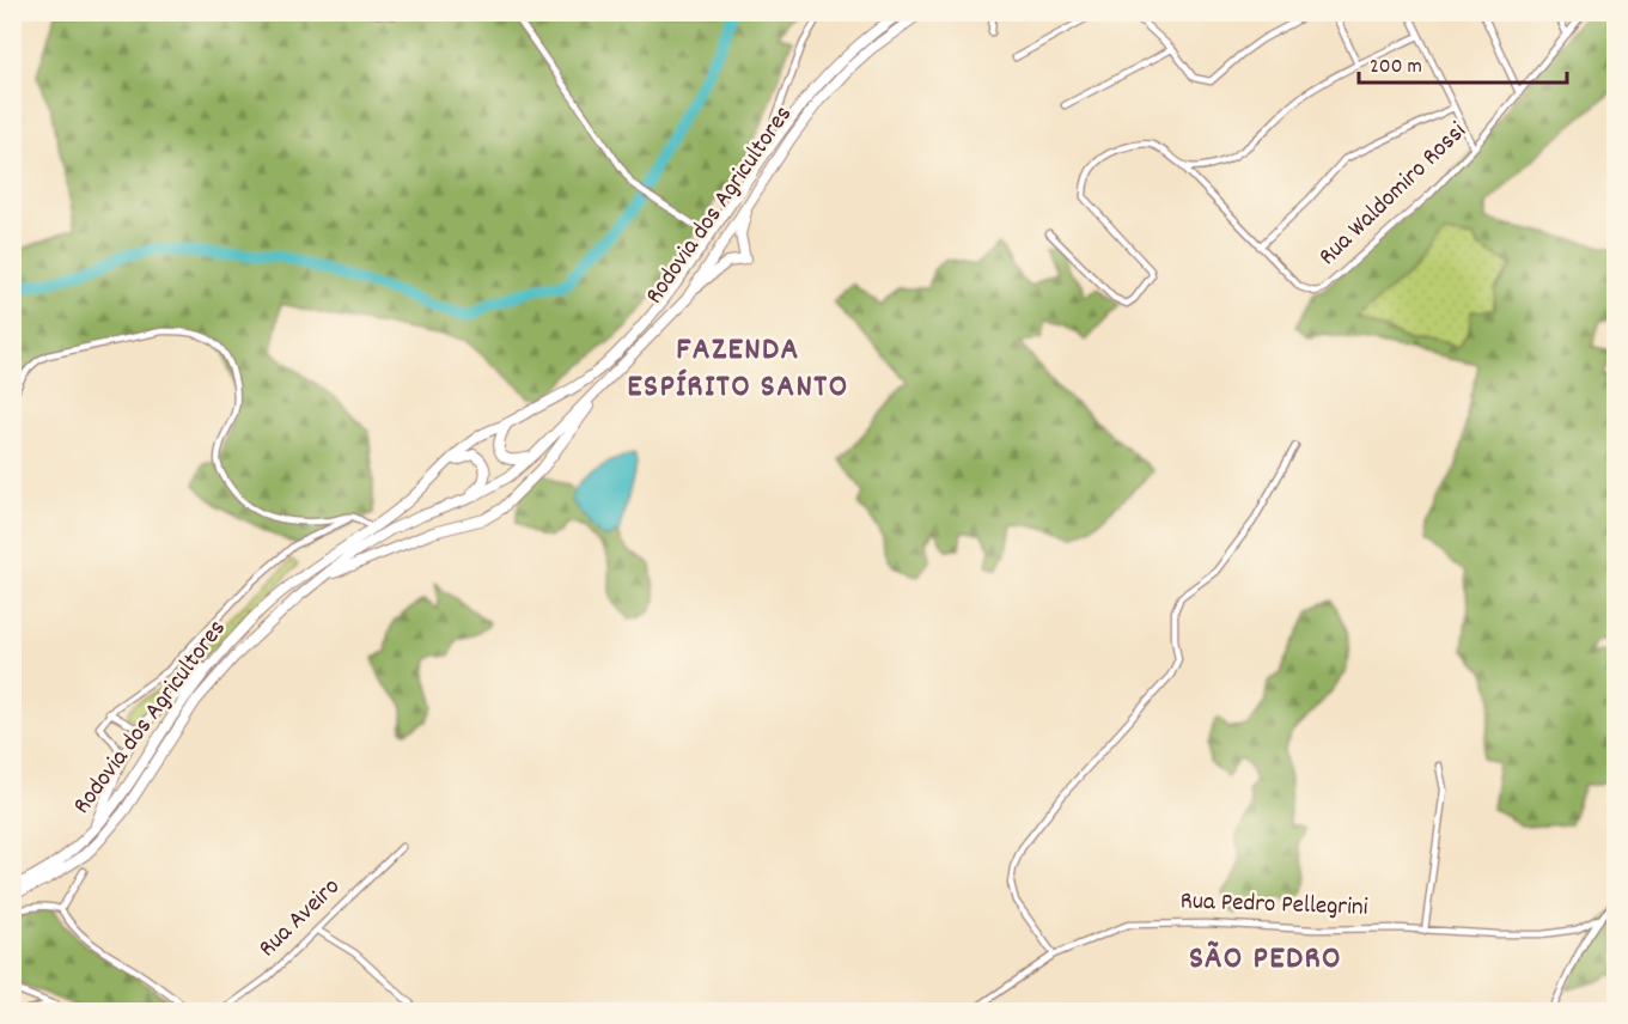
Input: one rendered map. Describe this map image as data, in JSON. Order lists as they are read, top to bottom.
{
  "streets": {
    "main road": ["Rodovia dos Agricultores"],
    "street": ["Rua Waldomiro Rossi", "Rua Pedro Pellegrini", "Rua Aveiro"]
  },
  "districts": ["FAZENDA ESPÍRITO SANTO", "SÃO PEDRO"],
  "scale_bar": "200 m"
}
